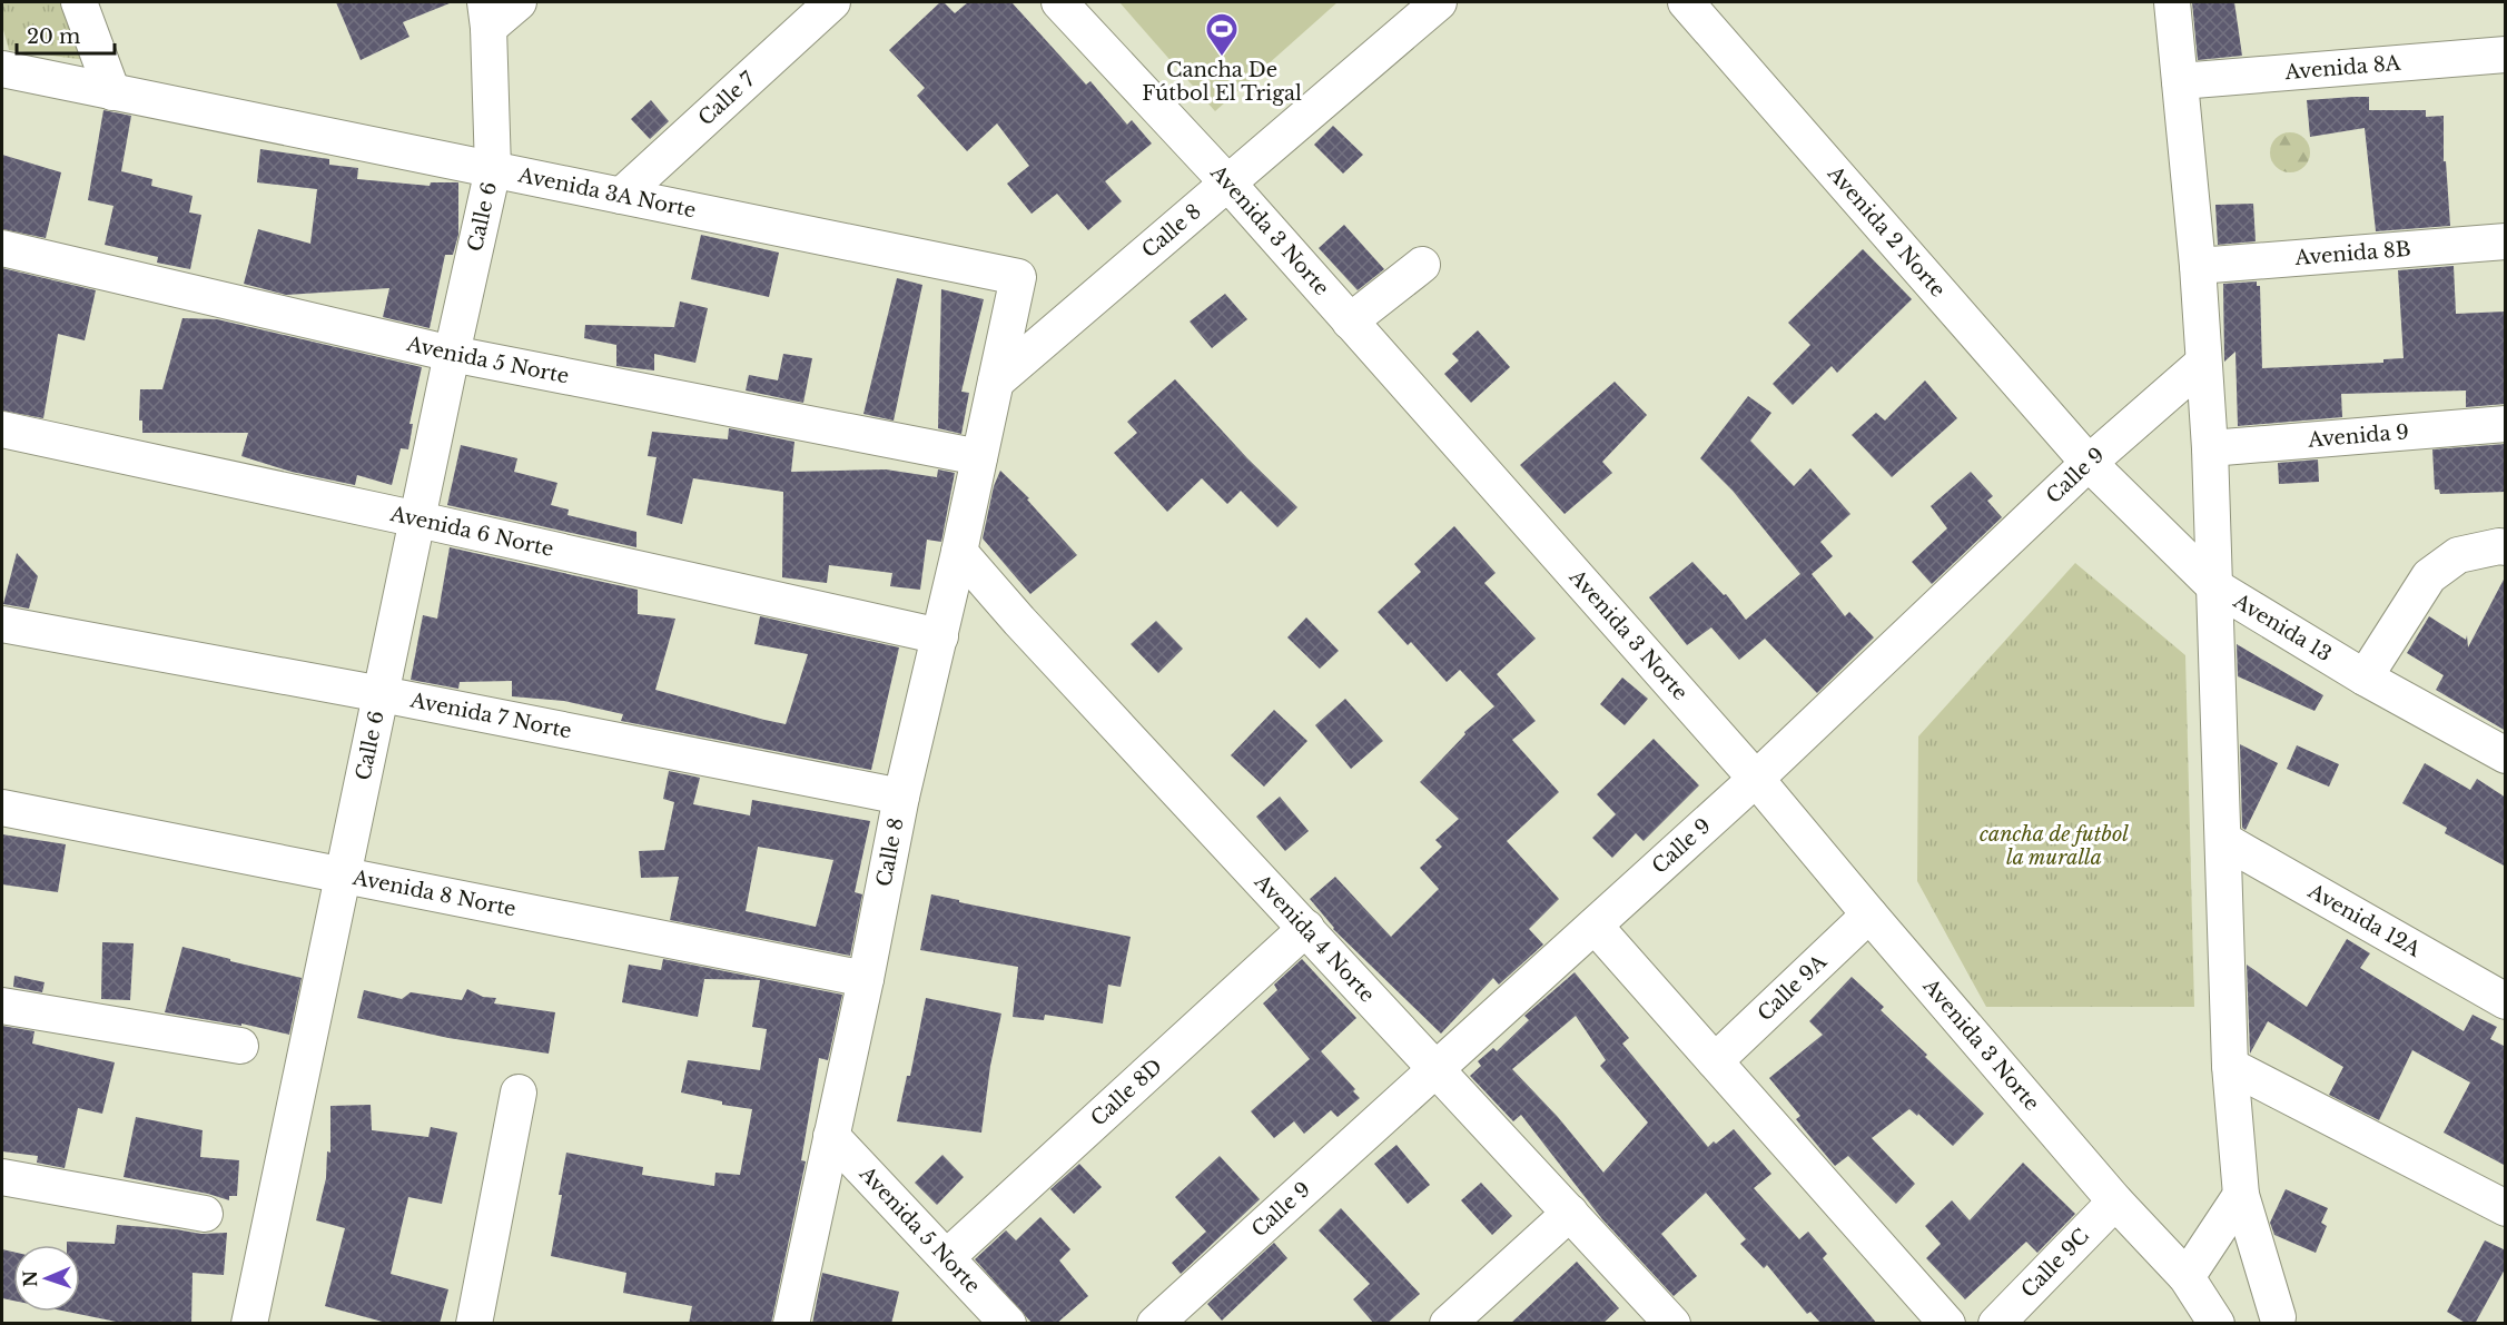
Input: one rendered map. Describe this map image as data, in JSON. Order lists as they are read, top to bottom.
{
  "streets": {
    "street": [
      "Avenida 8A",
      "Calle 7",
      "Avenida 3A Norte",
      "Calle 6",
      "Calle 8",
      "Avenida 3 Norte",
      "Avenida 2 Norte",
      "Avenida 8B",
      "Avenida 5 Norte",
      "Avenida 9",
      "Calle 9",
      "Avenida 6 Norte",
      "Avenida 13",
      "Avenida 7 Norte",
      "Avenida 8 Norte",
      "Avenida 12A",
      "Avenida 4 Norte",
      "Calle 9A",
      "Calle 8D",
      "Calle 9C"
    ]
  },
  "crossings": [
    ["Calle 7", "Avenida 3A Norte"],
    ["Avenida 3A Norte", "Calle 6"],
    ["Avenida 3A Norte", "Calle 8"],
    ["Calle 6", "Avenida 5 Norte"],
    ["Calle 6", "Avenida 6 Norte"],
    ["Calle 6", "Avenida 7 Norte"],
    ["Calle 6", "Avenida 8 Norte"],
    ["Calle 8", "Avenida 3 Norte"],
    ["Calle 8", "Avenida 5 Norte"],
    ["Calle 8", "Avenida 6 Norte"],
    ["Calle 8", "Avenida 7 Norte"],
    ["Calle 8", "Avenida 8 Norte"],
    ["Calle 8", "Avenida 4 Norte"],
    ["Avenida 3 Norte", "Calle 9"],
    ["Avenida 3 Norte", "Calle 9A"],
    ["Avenida 3 Norte", "Calle 9C"],
    ["Avenida 2 Norte", "Calle 9"],
    ["Avenida 2 Norte", "Avenida 13"],
    ["Avenida 5 Norte", "Calle 8D"],
    ["Calle 9", "Avenida 13"],
    ["Calle 9", "Avenida 4 Norte"],
    ["Avenida 4 Norte", "Calle 8D"]
  ],
  "parks": ["cancha de futbol la muralla"],
  "places": {
    "sports": ["Cancha De Fútbol El Trigal"]
  },
  "scale_bar": "20 m",
  "north": "left"
}
